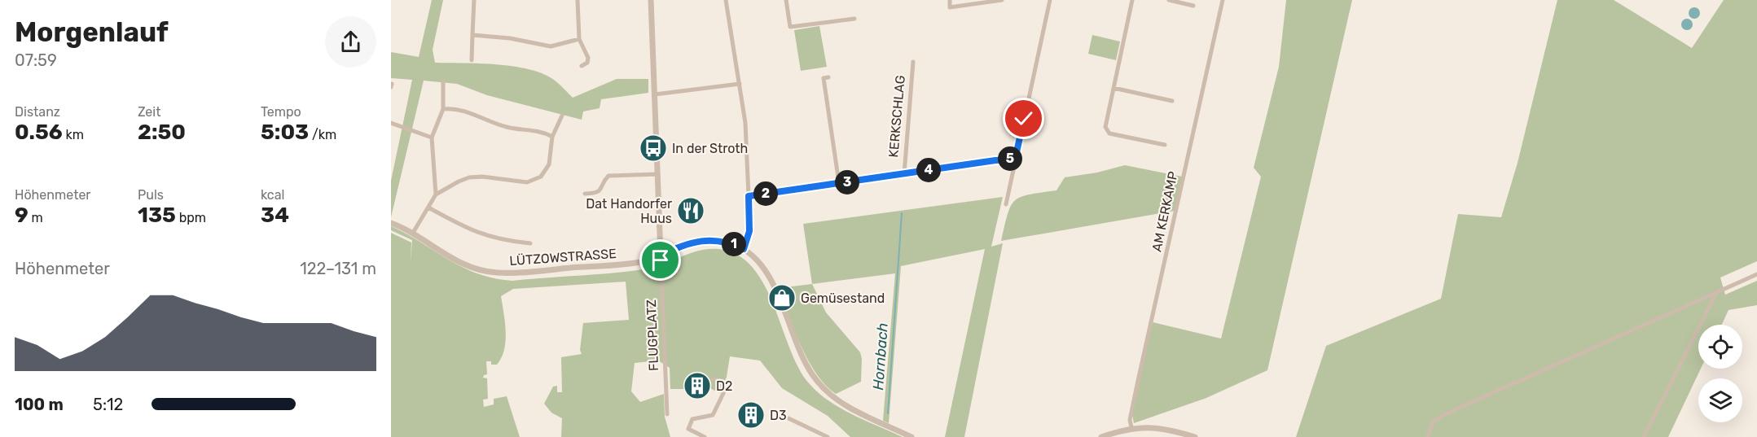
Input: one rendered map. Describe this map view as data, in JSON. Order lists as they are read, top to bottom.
{
  "streets": {
    "street": [
      "KERKSCHLAG",
      "AM KERKAMP",
      "LÜTZOWSTRASSE",
      "FLUGPLATZ"
    ]
  },
  "crossings": [
    ["LÜTZOWSTRASSE", "FLUGPLATZ"]
  ],
  "water": ["Hornbach"],
  "places": {
    "bus stop": ["In der Stroth"],
    "restaurant": ["Dat Handorfer Huus"],
    "shop": ["Gemüsestand"],
    "building": ["D2", "D3"]
  },
  "page": {
    "heading": ["Morgenlauf", "07:59"],
    "stats": [
      ["Distanz", "0.56 km"],
      ["Zeit", "2:50"],
      ["Tempo", "5:03 /km"],
      ["Höhenmeter", "9 m"],
      ["Puls", "135 bpm"],
      ["kcal", "34"]
    ],
    "pins": [
      "5",
      "4",
      "3",
      "2",
      "1"
    ],
    "chart": ["Höhenmeter", "122–131 m"],
    "list": [
      {
        "name": "100 m",
        "note": "5:12"
      }
    ]
  }
}
